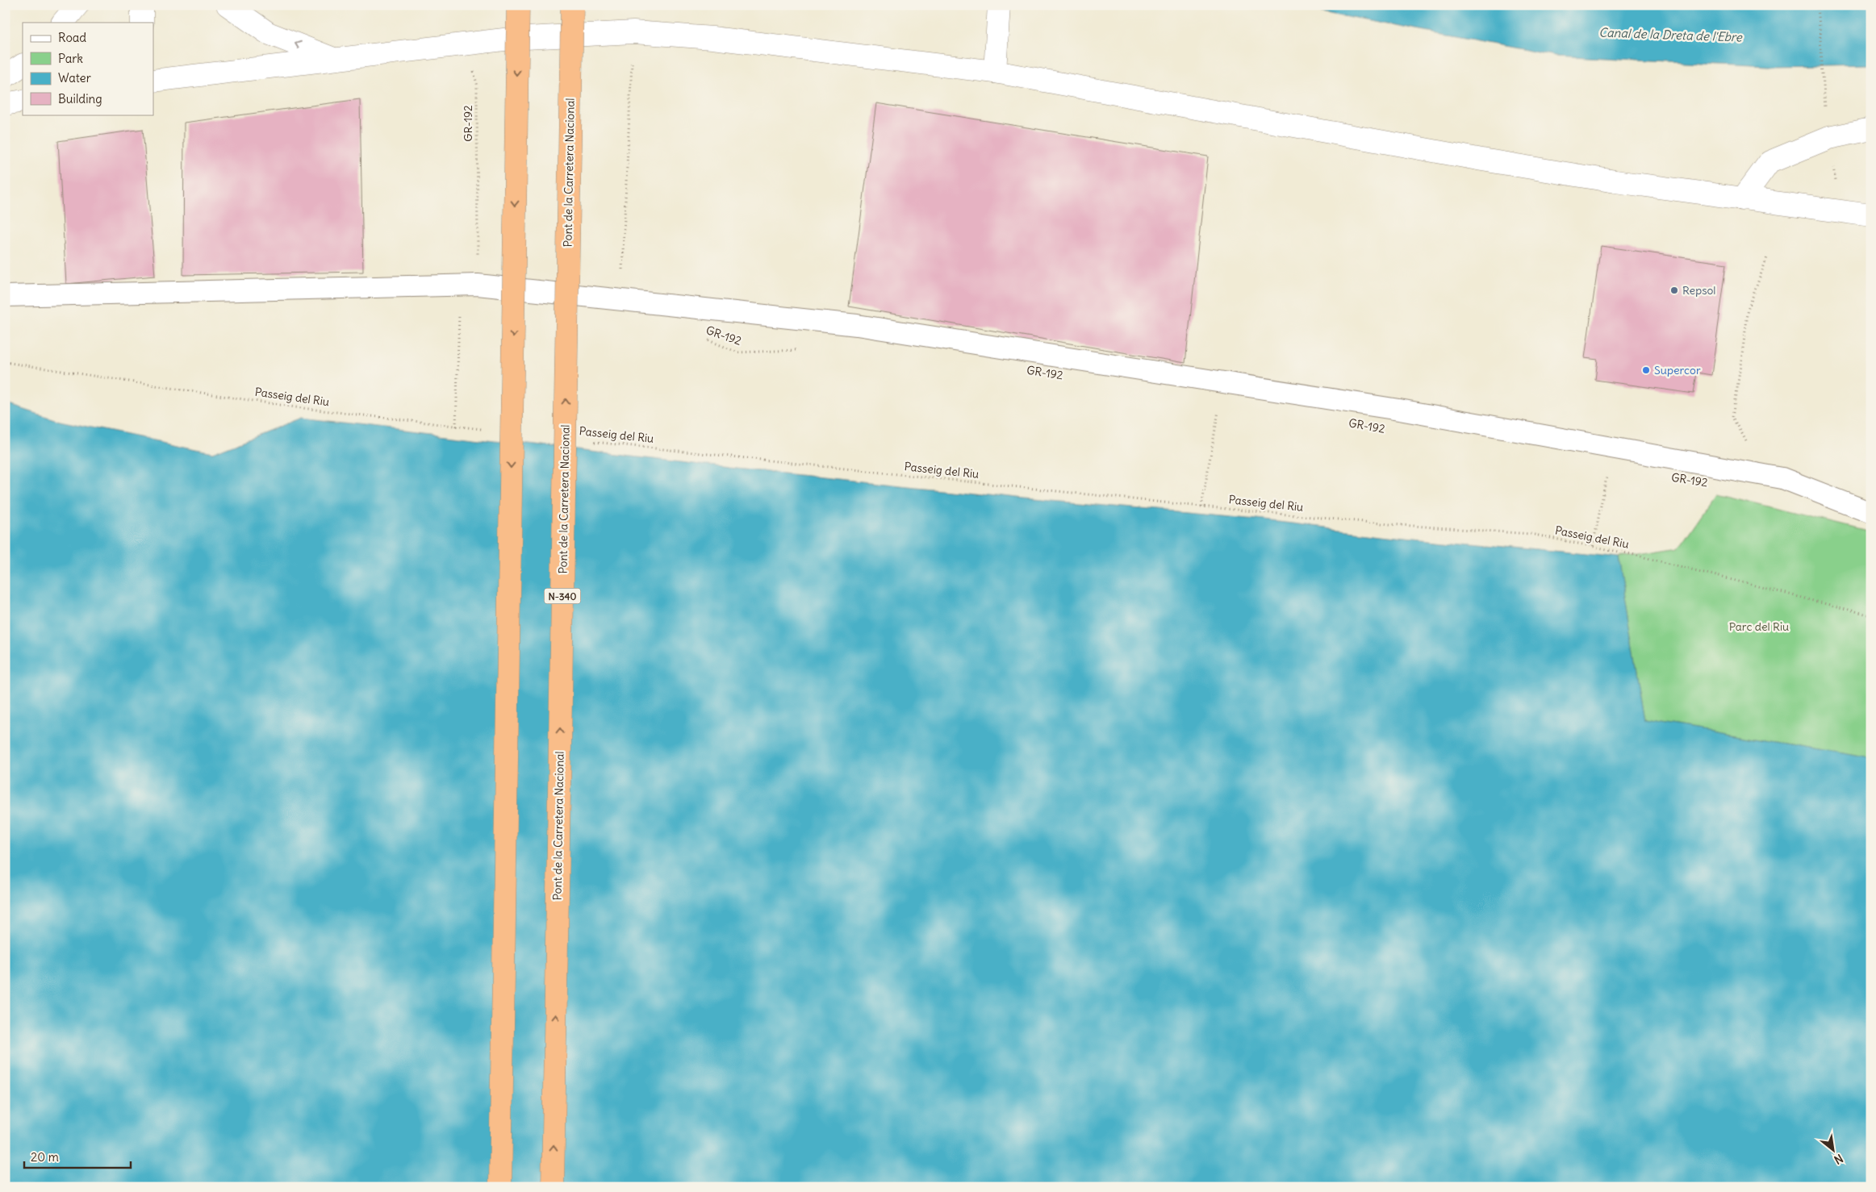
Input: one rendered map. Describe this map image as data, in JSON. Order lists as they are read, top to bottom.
{
  "streets": {
    "highway": ["Pont de la Carretera Nacional", "N-340"],
    "path": ["GR-192", "Passeig del Riu"]
  },
  "crossings": [
    ["GR-192", "Passeig del Riu"]
  ],
  "water": ["Canal de la Dreta de l'Ebre"],
  "parks": ["Parc del Riu"],
  "places": ["Repsol", "Supercor"],
  "legend": [
    "Road",
    "Park",
    "Water",
    "Building"
  ],
  "scale_bar": "20 m",
  "north": "bottom right"
}
